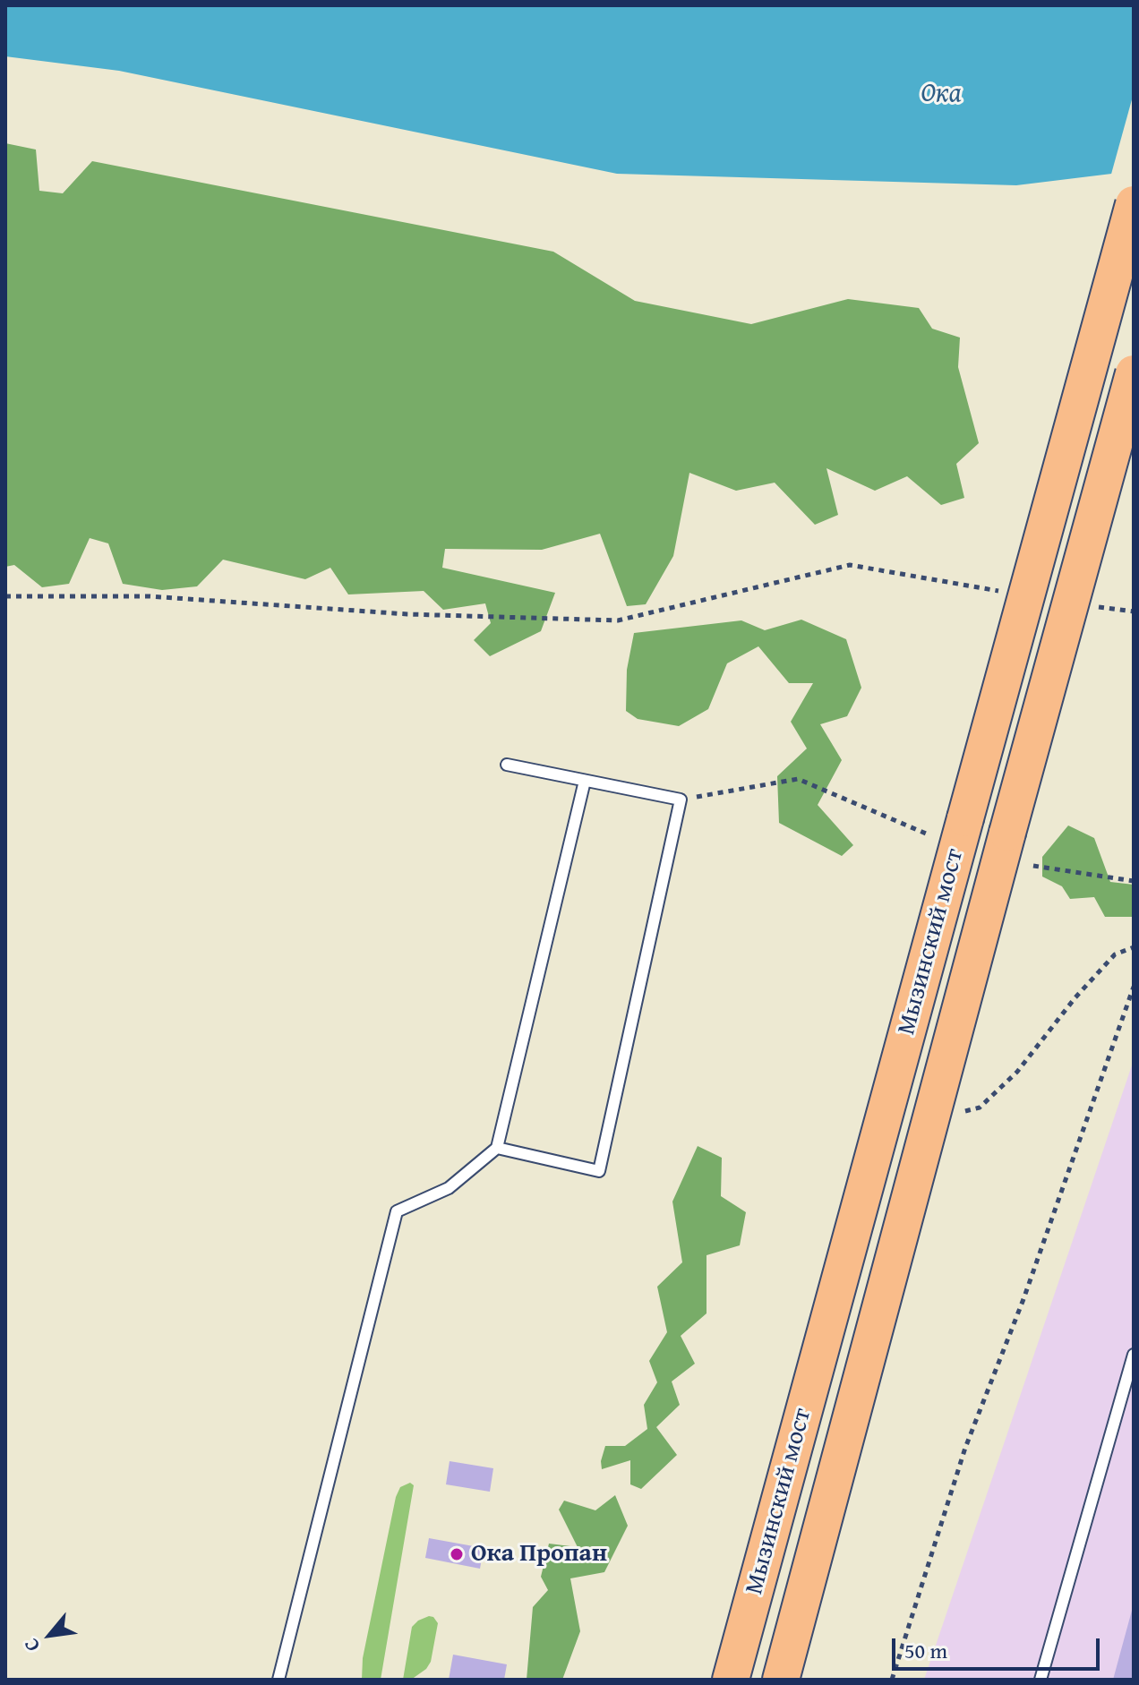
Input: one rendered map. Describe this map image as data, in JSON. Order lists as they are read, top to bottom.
{
  "streets": {
    "main road": ["Мызинский мост"]
  },
  "water": ["Ока"],
  "places": ["Ока Пропан"],
  "scale_bar": "50 m",
  "north": "bottom left"
}
